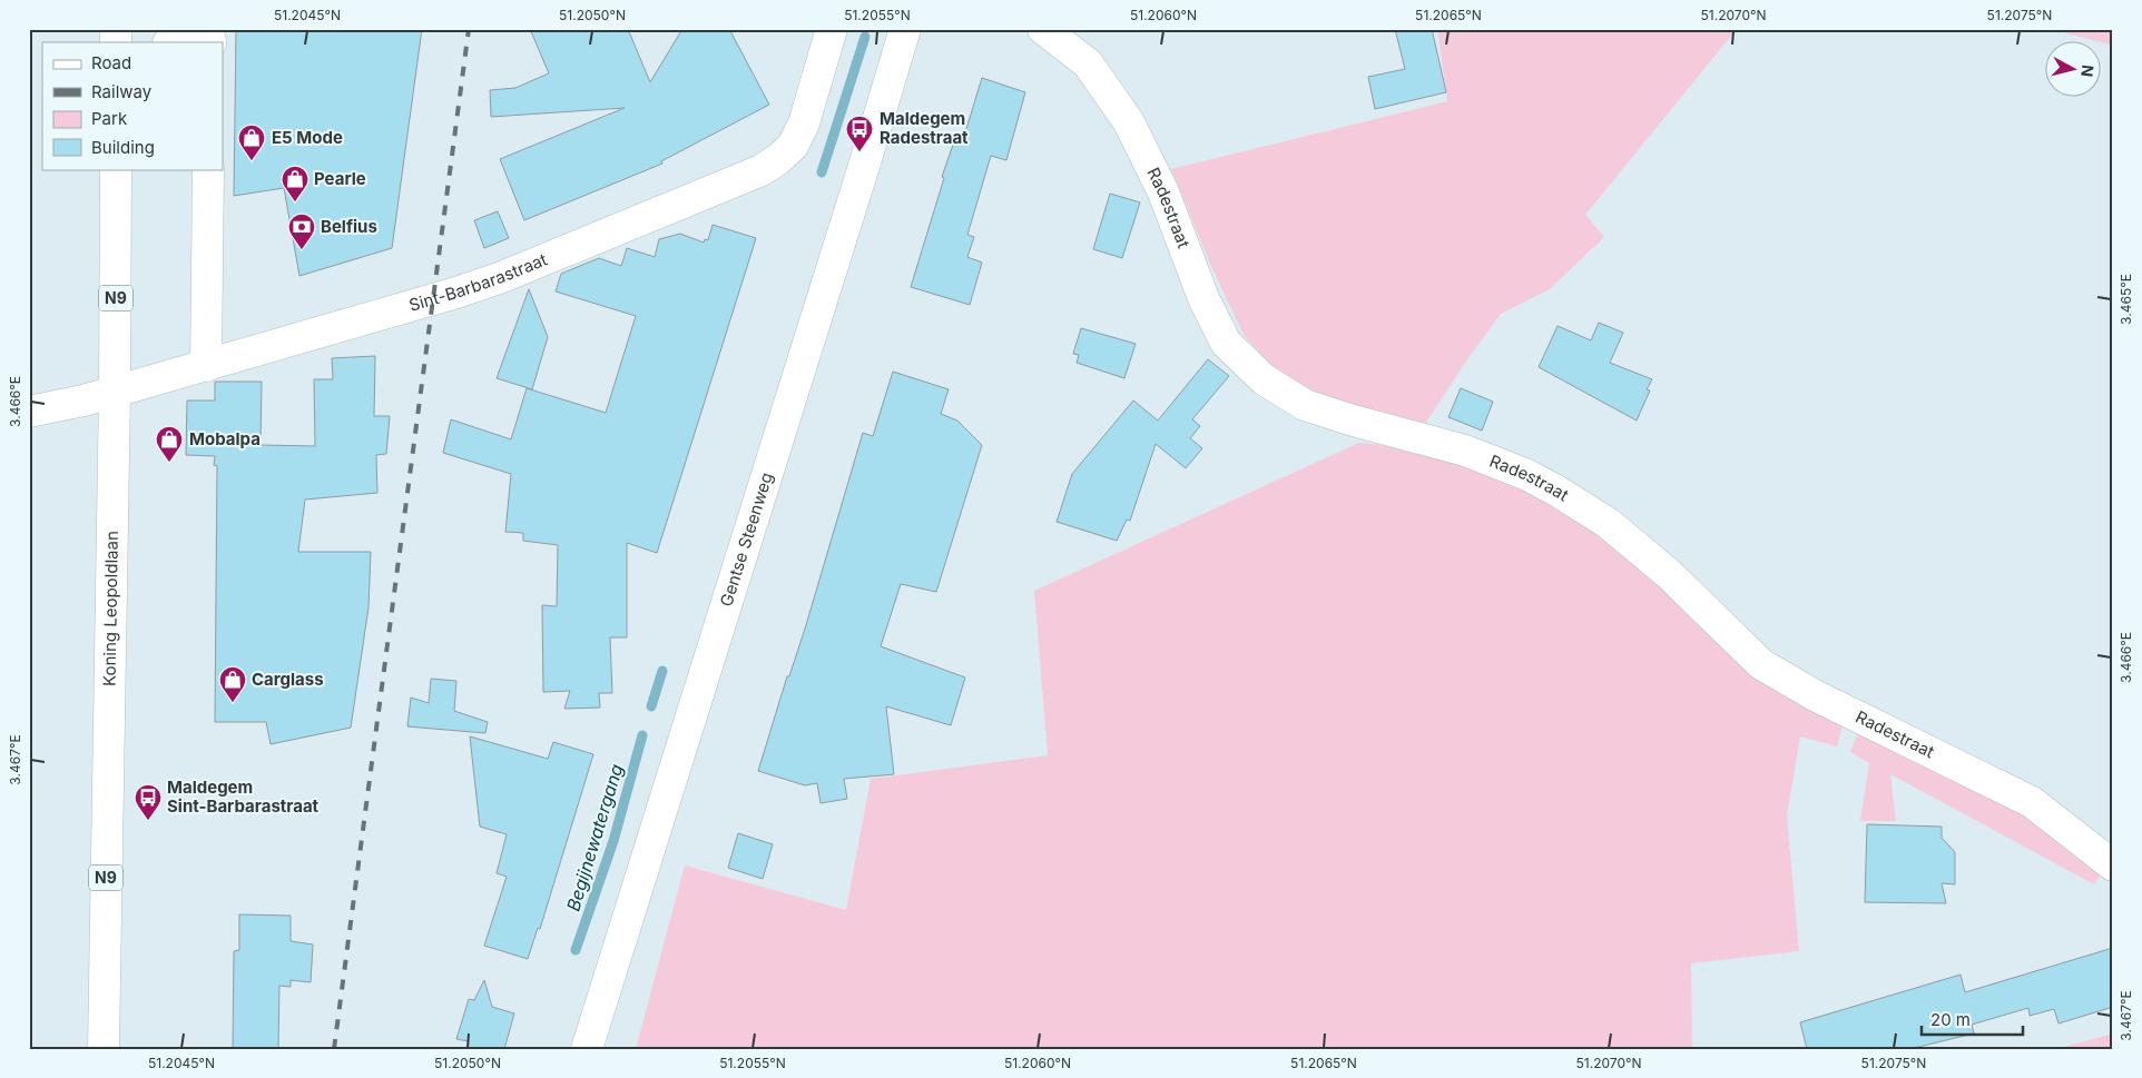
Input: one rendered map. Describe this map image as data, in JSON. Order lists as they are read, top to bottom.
{
  "streets": {
    "street": [
      "Radestraat",
      "Sint-Barbarastraat",
      "N9",
      "Gentse Steenweg",
      "Koning Leopoldlaan"
    ]
  },
  "crossings": [
    ["Sint-Barbarastraat", "Koning Leopoldlaan"]
  ],
  "water": ["Begijnewatergang"],
  "places": {
    "bus stop": ["Maldegem Radestraat", "Maldegem Sint-Barbarastraat"],
    "shop": [
      "E5 Mode",
      "Pearle",
      "Mobalpa",
      "Carglass"
    ],
    "bank": ["Belfius"]
  },
  "legend": [
    "Road",
    "Railway",
    "Park",
    "Building"
  ],
  "scale_bar": "20 m",
  "north": "right",
  "coordinates": [
    "51.2045°N",
    "51.2050°N",
    "51.2055°N",
    "51.2060°N",
    "51.2065°N",
    "51.2070°N",
    "51.2075°N",
    "3.465°E",
    "3.466°E",
    "3.467°E"
  ]
}
